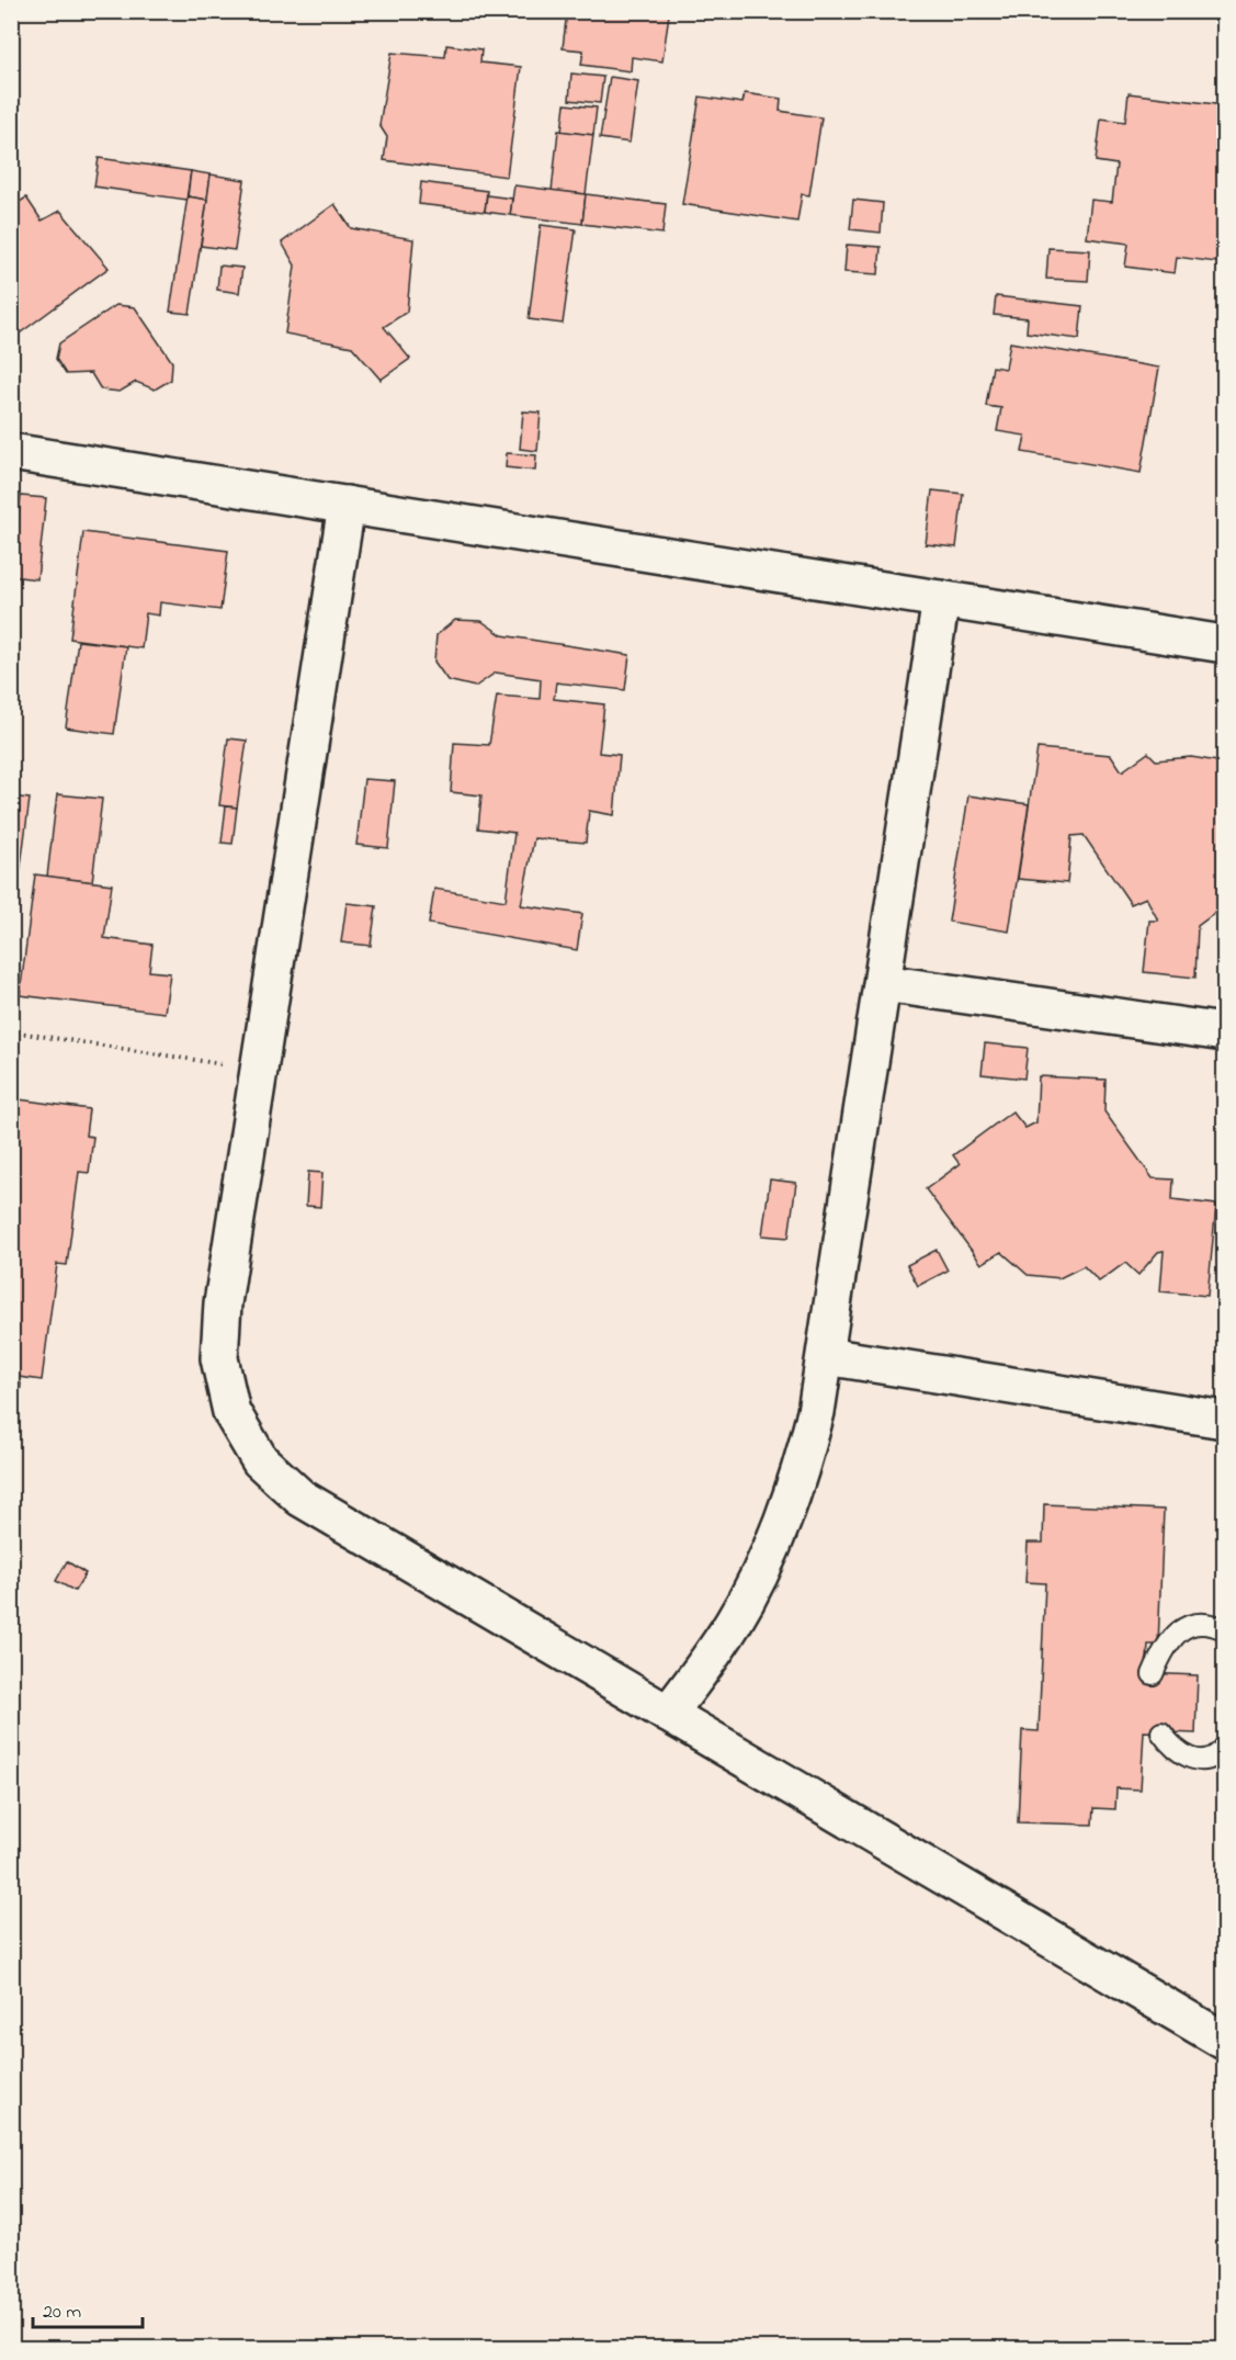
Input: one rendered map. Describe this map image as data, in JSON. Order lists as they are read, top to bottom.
{
  "scale_bar": "20 m"
}
